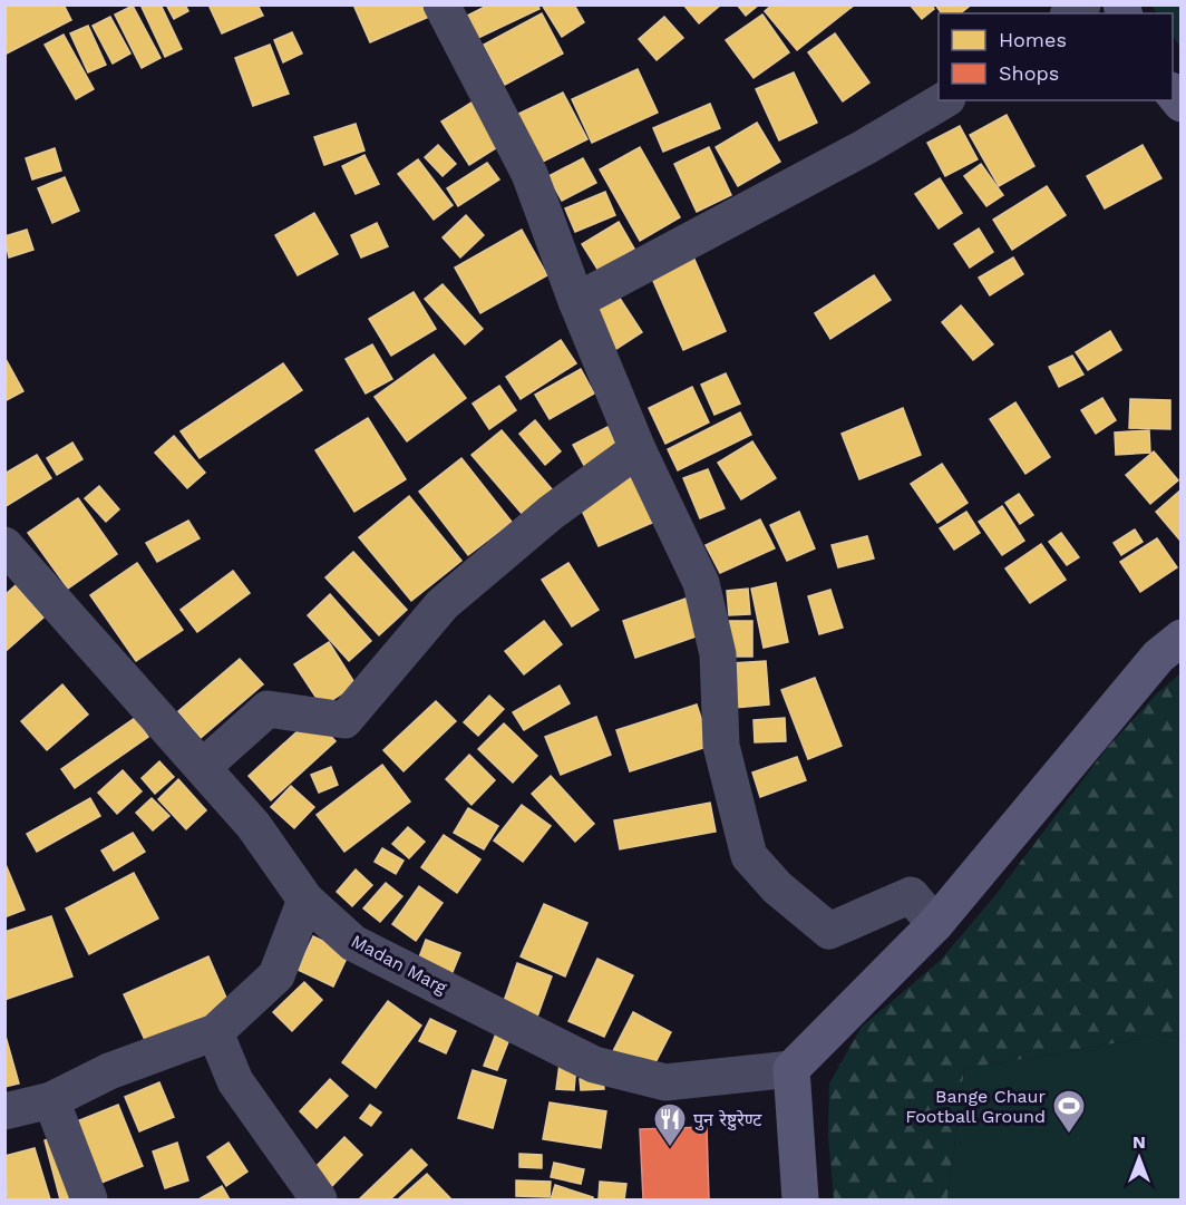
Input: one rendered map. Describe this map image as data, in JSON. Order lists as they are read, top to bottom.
{
  "streets": {
    "street": ["Madan Marg"]
  },
  "places": {
    "sports": ["Bange Chaur Football Ground"],
    "restaurant": ["पुन रेष्टुरेण्ट"]
  },
  "legend": ["Homes", "Shops"],
  "north": "top"
}
